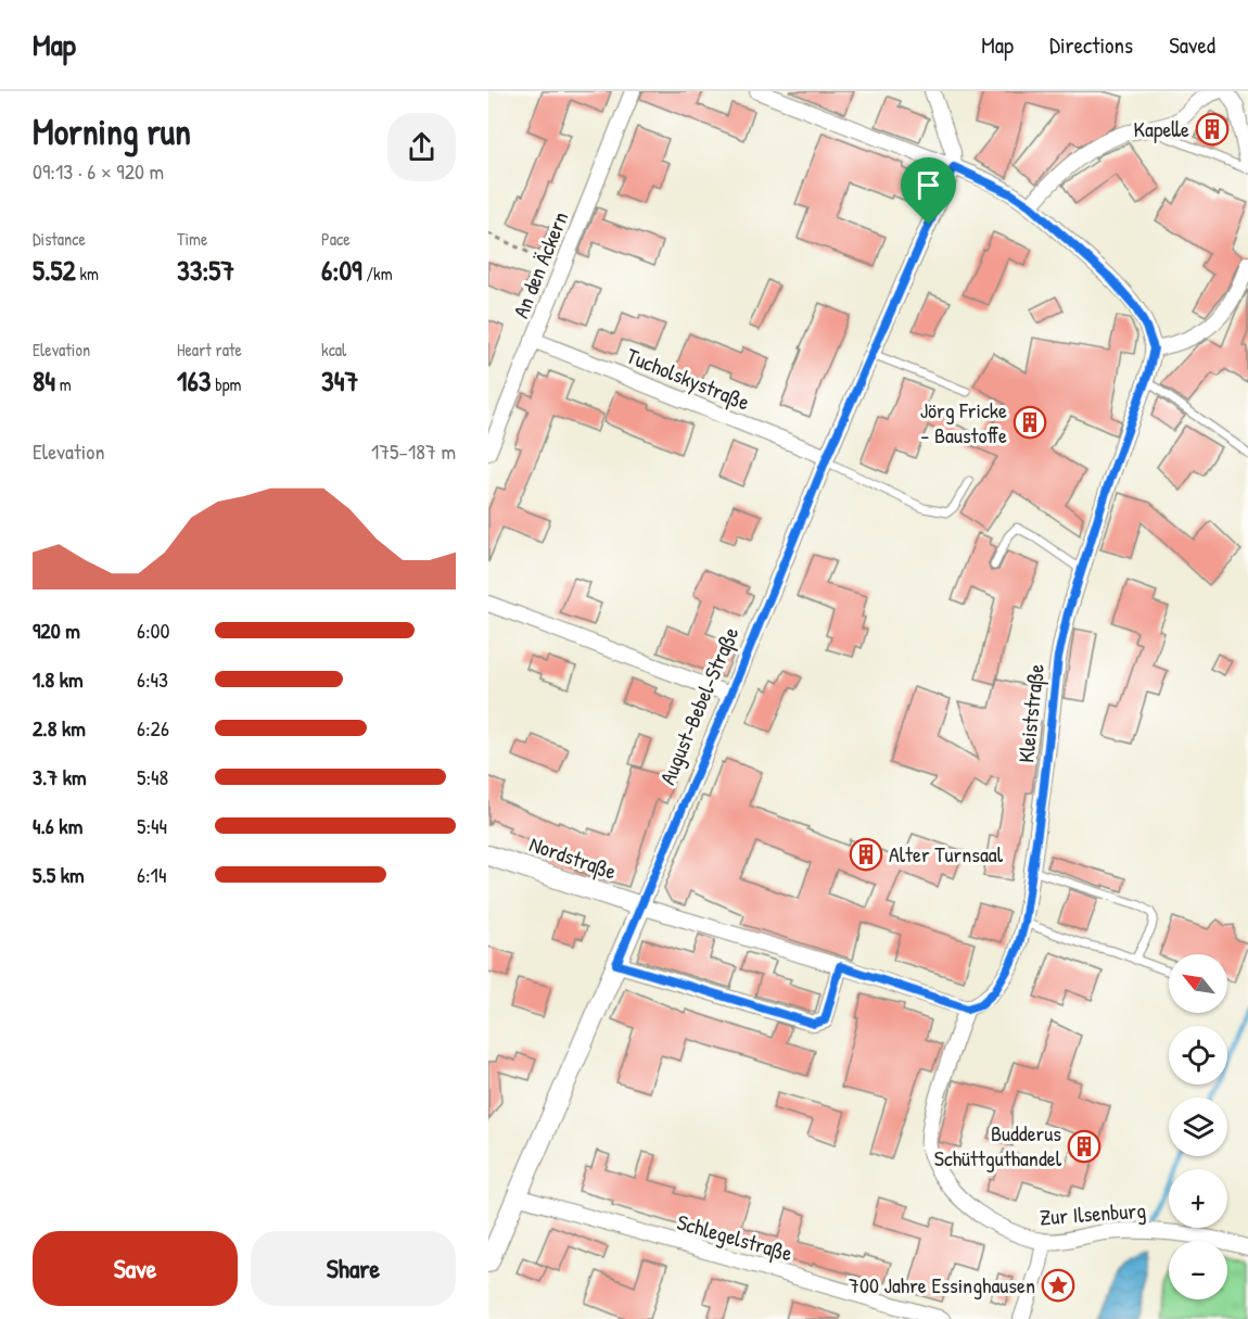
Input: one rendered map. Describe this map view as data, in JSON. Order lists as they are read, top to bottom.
{
  "streets": {
    "street": [
      "An den Äckern",
      "Tucholskystraße",
      "August-Bebel-Straße",
      "Kleiststraße",
      "Nordstraße",
      "Zur Ilsenburg",
      "Schlegelstraße"
    ]
  },
  "crossings": [
    ["An den Äckern", "Tucholskystraße"],
    ["Tucholskystraße", "August-Bebel-Straße"],
    ["August-Bebel-Straße", "Nordstraße"],
    ["August-Bebel-Straße", "Schlegelstraße"],
    ["Kleiststraße", "Zur Ilsenburg"]
  ],
  "places": {
    "building": [
      "Kapelle",
      "Jörg Fricke - Baustoffe",
      "Alter Turnsaal",
      "Budderus Schüttguthandel"
    ],
    "place": ["700 Jahre Essinghausen"]
  },
  "north": "top left",
  "page": {
    "header": "Map",
    "nav": ["Map", "Directions", "Saved"],
    "heading": ["Morning run", "09:13 · 6 × 920 m"],
    "stats": [
      ["Distance", "5.52 km"],
      ["Time", "33:57"],
      ["Pace", "6:09 /km"],
      ["Elevation", "84 m"],
      ["Heart rate", "163 bpm"],
      ["kcal", "347"]
    ],
    "chart": ["Elevation", "175–187 m"],
    "list": [
      {
        "name": "920 m",
        "note": "6:00"
      },
      {
        "name": "1.8 km",
        "note": "6:43"
      },
      {
        "name": "2.8 km",
        "note": "6:26"
      },
      {
        "name": "3.7 km",
        "note": "5:48"
      },
      {
        "name": "4.6 km",
        "note": "5:44"
      },
      {
        "name": "5.5 km",
        "note": "6:14"
      }
    ],
    "map_buttons": ["+", "−"],
    "buttons": ["Save", "Share"]
  }
}
